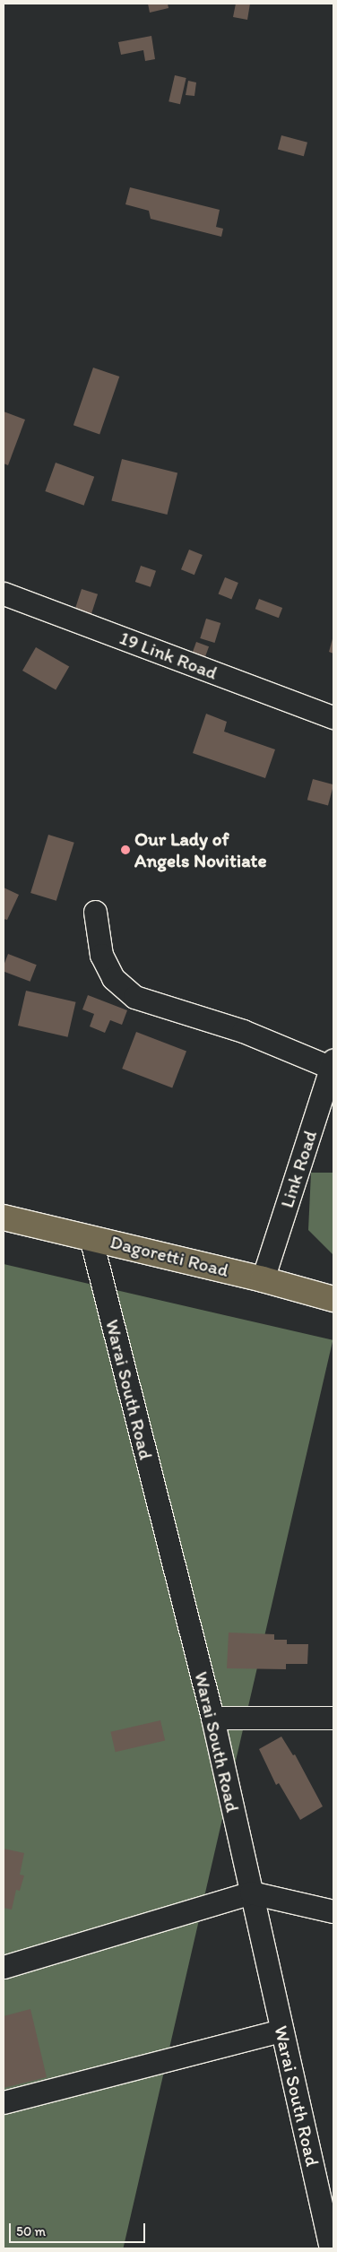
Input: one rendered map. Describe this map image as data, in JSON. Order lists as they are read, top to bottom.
{
  "streets": {
    "main road": ["Dagoretti Road"],
    "street": ["19 Link Road", "Link Road", "Warai South Road"]
  },
  "crossings": [
    ["Link Road", "Dagoretti Road"],
    ["Dagoretti Road", "Warai South Road"]
  ],
  "places": ["Our Lady of Angels Novitiate"],
  "scale_bar": "50 m"
}
